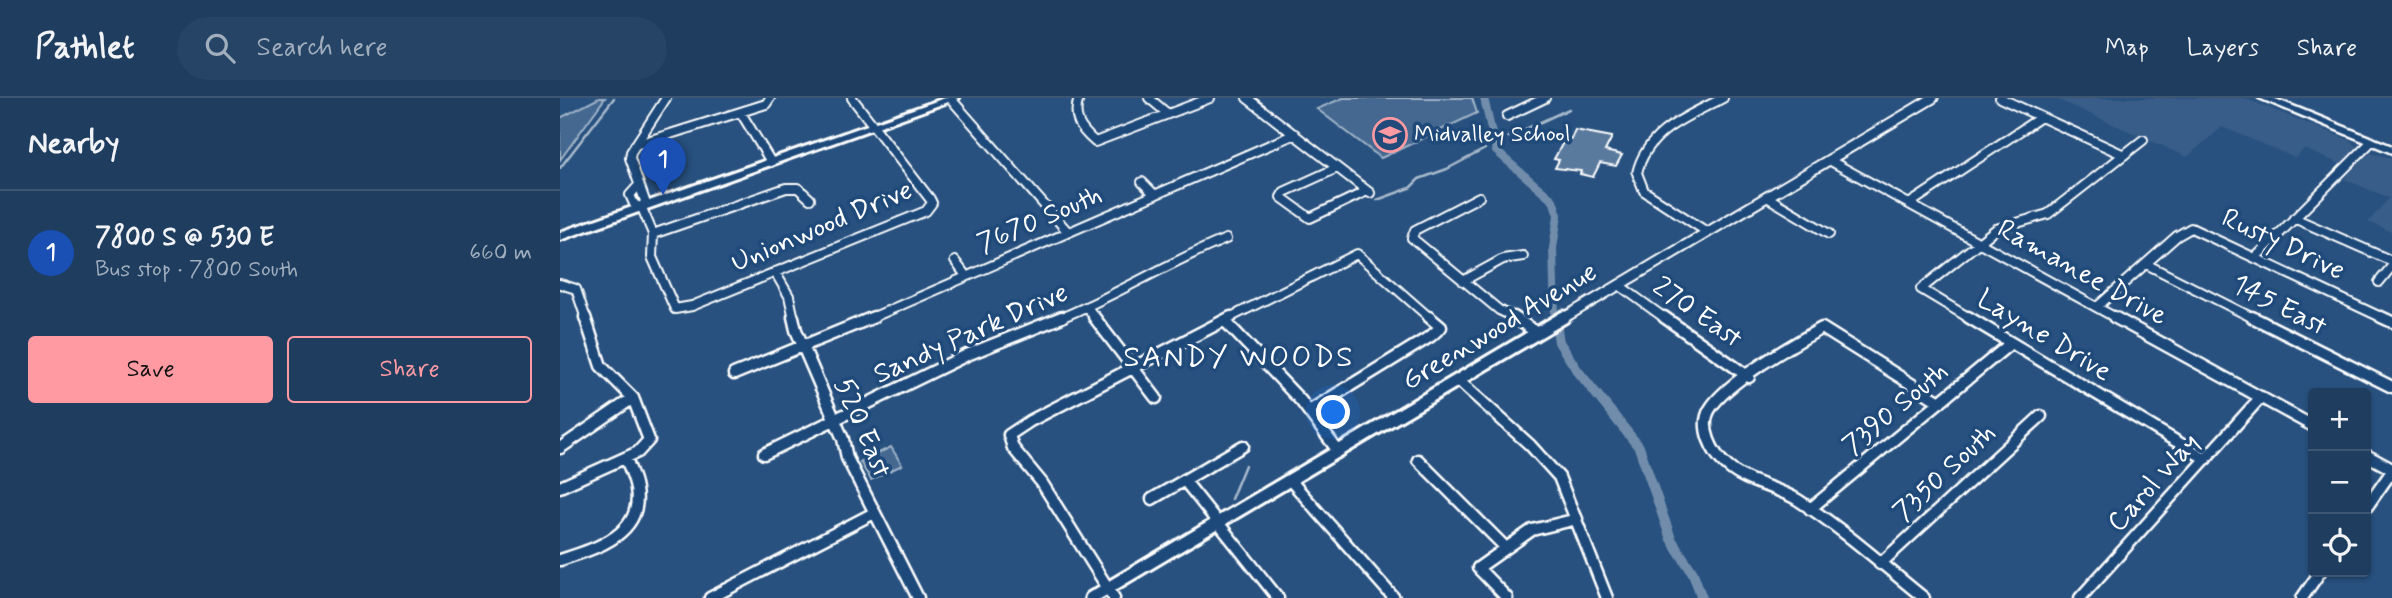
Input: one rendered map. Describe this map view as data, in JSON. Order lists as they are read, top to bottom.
{
  "streets": {
    "street": [
      "7670 South",
      "Unionwood Drive",
      "Rusty Drive",
      "Ramanee Drive",
      "145 East",
      "270 East",
      "Greenwood Avenue",
      "Sandy Park Drive",
      "Layne Drive",
      "7390 South",
      "520 East",
      "7350 South",
      "Carol Way"
    ]
  },
  "crossings": [
    ["7670 South", "520 East"],
    ["Unionwood Drive", "520 East"],
    ["Rusty Drive", "145 East"],
    ["Ramanee Drive", "Greenwood Avenue"],
    ["Ramanee Drive", "Layne Drive"],
    ["Ramanee Drive", "Carol Way"],
    ["270 East", "Greenwood Avenue"],
    ["Sandy Park Drive", "520 East"],
    ["Layne Drive", "7390 South"],
    ["Layne Drive", "Carol Way"]
  ],
  "districts": ["SANDY WOODS"],
  "places": {
    "school or university": ["Midvalley School"]
  },
  "page": {
    "header": "Pathlet",
    "search": "Search here",
    "nav": ["Map", "Layers", "Share"],
    "heading": "Nearby",
    "pins": "1",
    "list": [
      {
        "mark": "1",
        "name": "7800 S @ 530 E",
        "note": "Bus stop · 7800 South",
        "value": "660 m"
      }
    ],
    "buttons": ["Save", "Share"],
    "map_buttons": ["+", "−"]
  }
}
